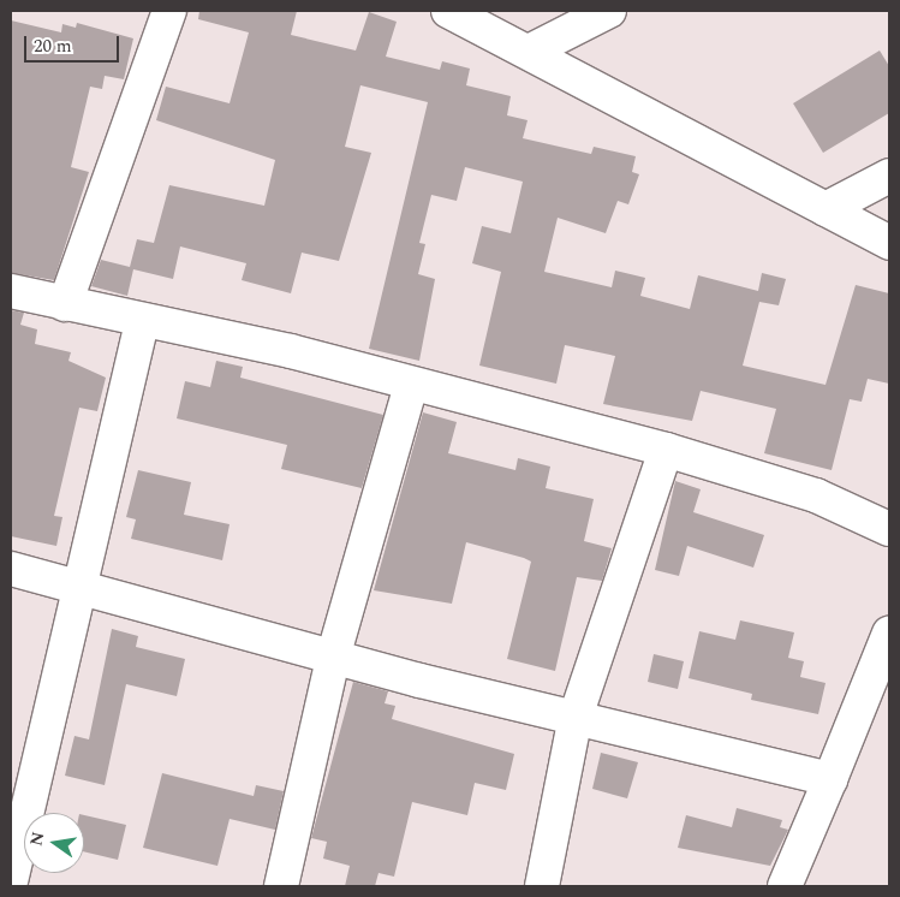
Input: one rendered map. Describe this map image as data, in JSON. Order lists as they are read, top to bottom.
{
  "scale_bar": "20 m",
  "north": "left"
}
